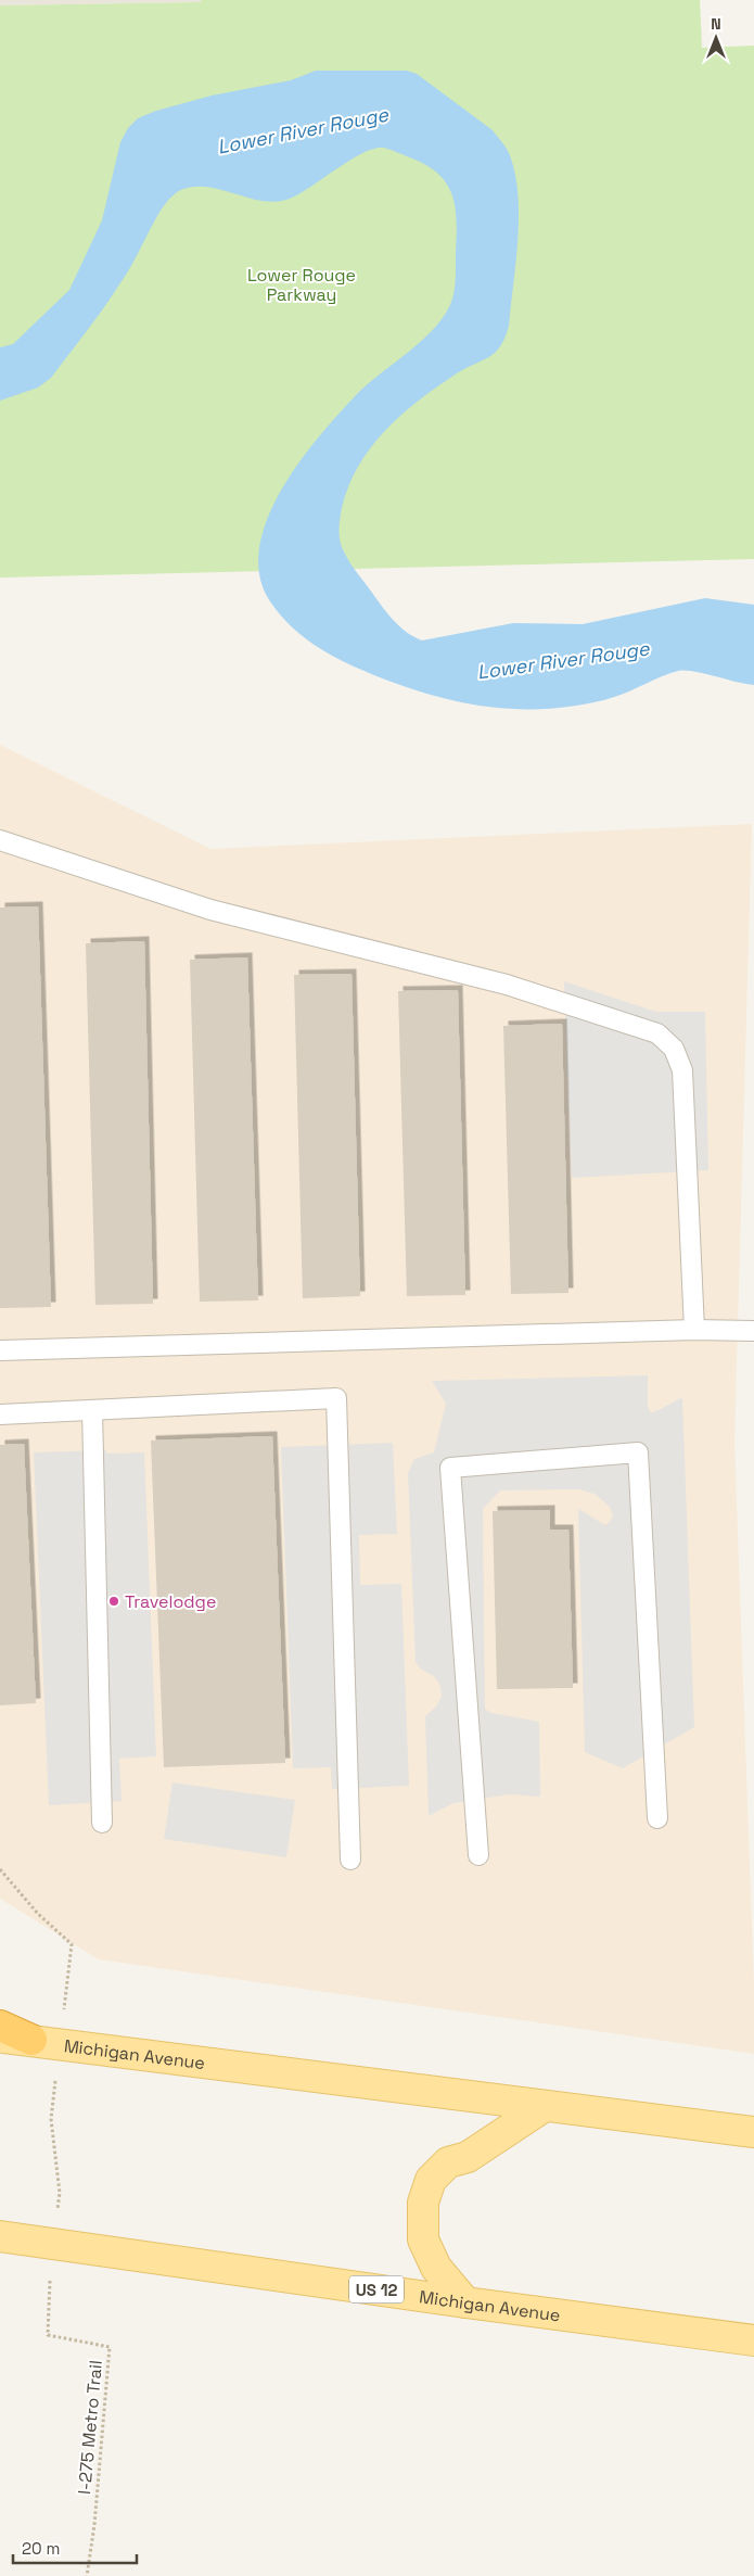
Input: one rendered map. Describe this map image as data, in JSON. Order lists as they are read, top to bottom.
{
  "streets": {
    "main road": ["Michigan Avenue", "US 12"],
    "path": ["I-275 Metro Trail"]
  },
  "water": ["Lower River Rouge"],
  "parks": ["Lower Rouge Parkway"],
  "places": ["Travelodge"],
  "scale_bar": "20 m",
  "north": "top"
}
